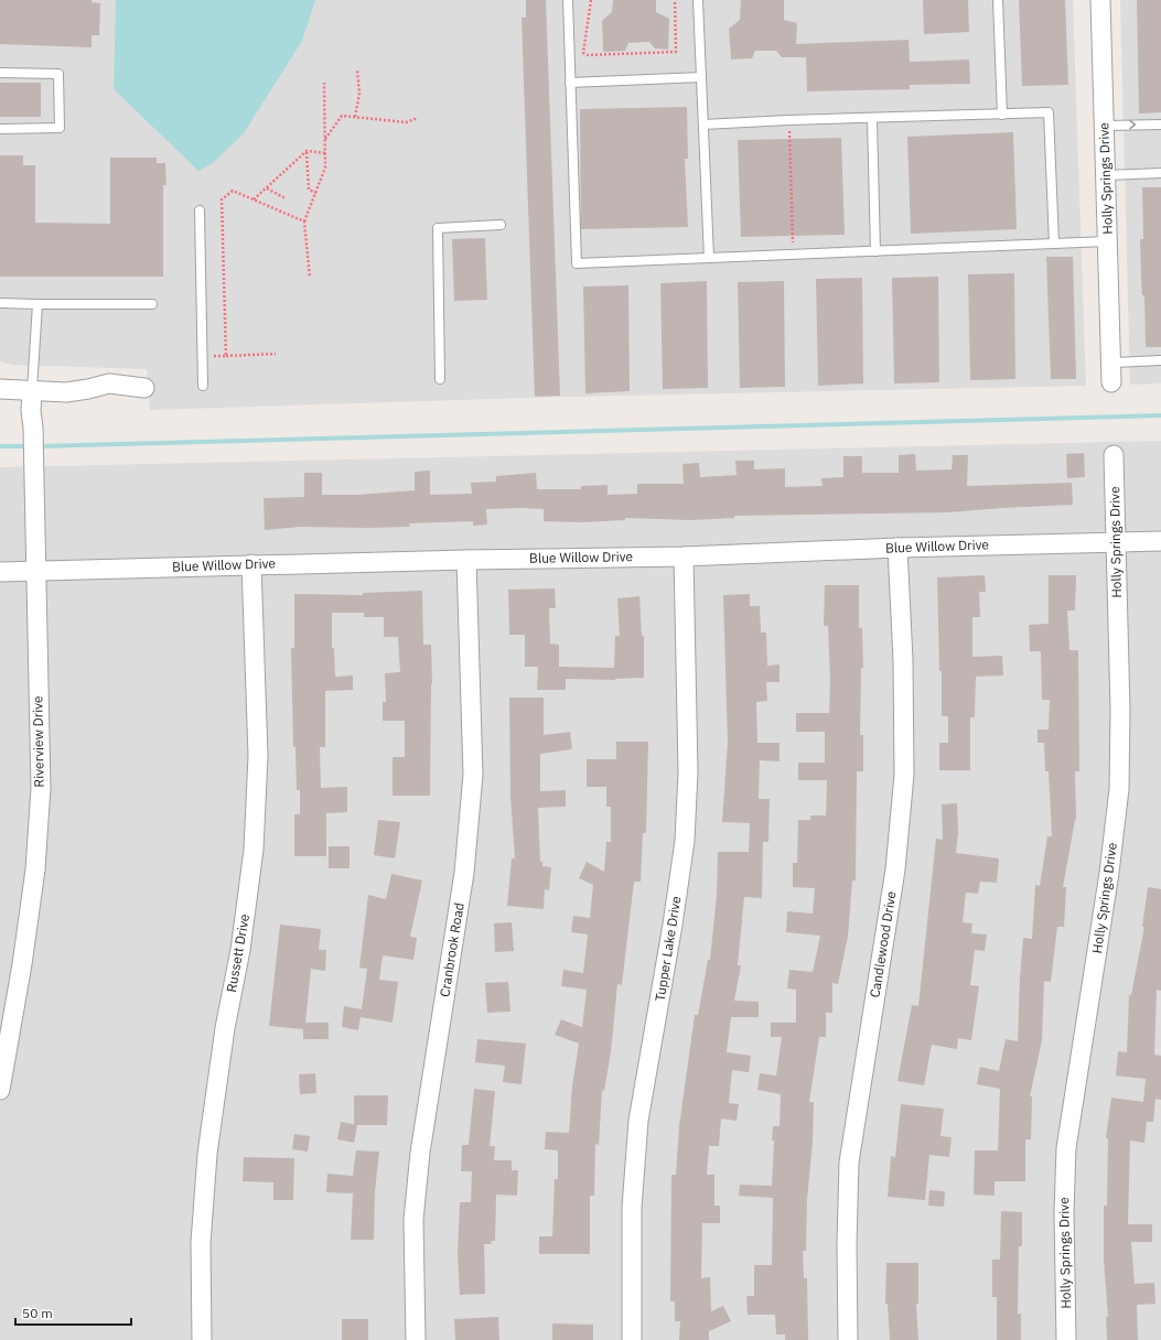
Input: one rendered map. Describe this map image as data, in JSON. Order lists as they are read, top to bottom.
{
  "streets": {
    "street": [
      "Holly Springs Drive",
      "Blue Willow Drive",
      "Riverview Drive",
      "Candlewood Drive",
      "Tupper Lake Drive",
      "Cranbrook Road",
      "Russett Drive"
    ]
  },
  "crossings": [
    ["Holly Springs Drive", "Blue Willow Drive"],
    ["Blue Willow Drive", "Riverview Drive"],
    ["Blue Willow Drive", "Candlewood Drive"],
    ["Blue Willow Drive", "Tupper Lake Drive"],
    ["Blue Willow Drive", "Cranbrook Road"],
    ["Blue Willow Drive", "Russett Drive"]
  ],
  "scale_bar": "50 m"
}
